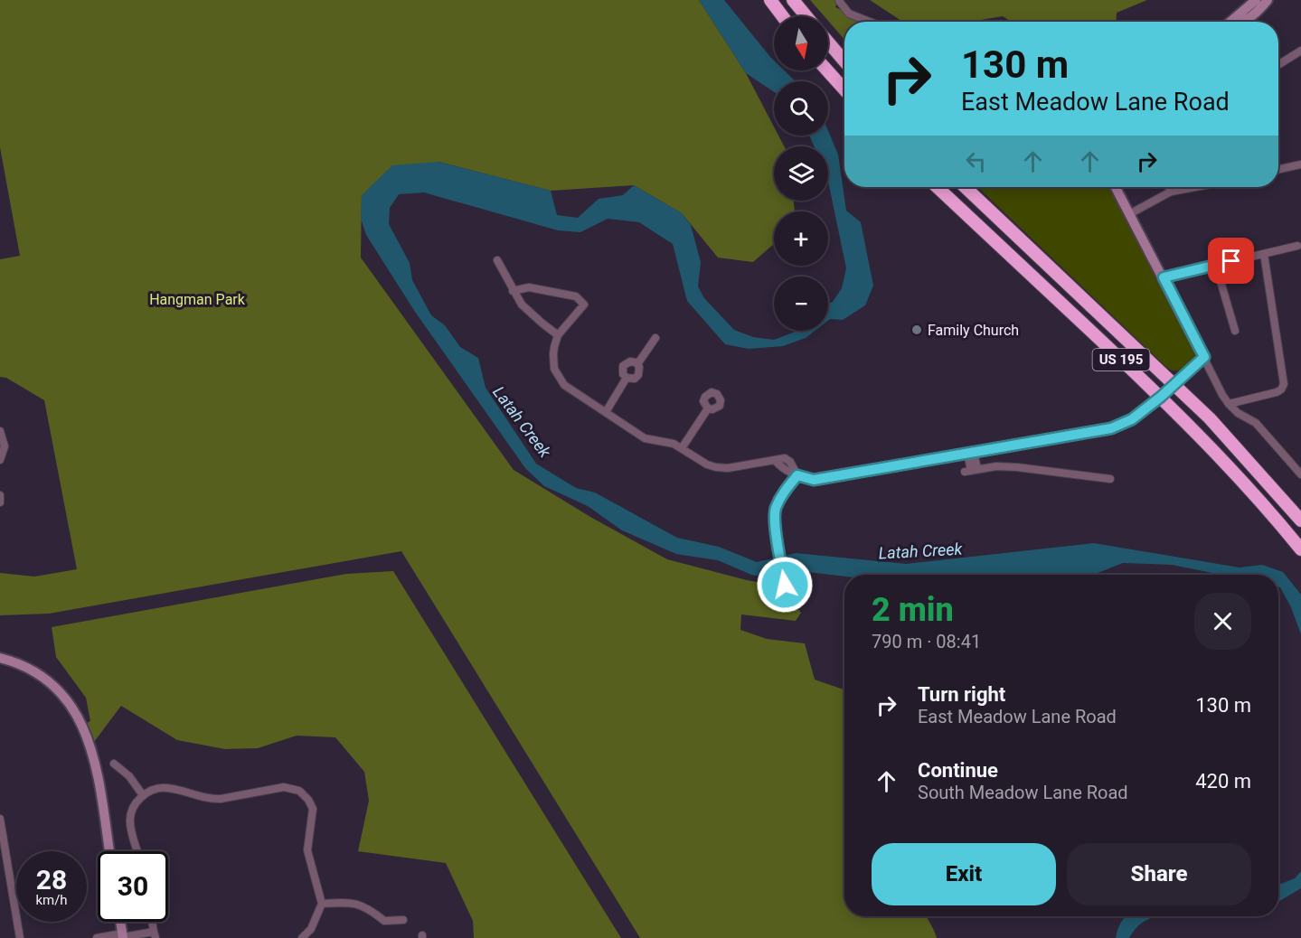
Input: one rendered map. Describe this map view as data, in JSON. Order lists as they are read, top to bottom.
{
  "streets": {
    "highway": ["US 195"]
  },
  "water": ["Latah Creek"],
  "parks": ["Hangman Park"],
  "places": ["Family Church"],
  "north": "bottom",
  "page": {
    "map_buttons": ["+", "−"],
    "turn": ["130 m", "East Meadow Lane Road"],
    "heading": ["2 min", "790 m · 08:41"],
    "list": [
      {
        "name": "Turn right",
        "note": "East Meadow Lane Road",
        "value": "130 m"
      },
      {
        "name": "Continue",
        "note": "South Meadow Lane Road",
        "value": "420 m"
      }
    ],
    "buttons": ["Exit", "Share"],
    "speed": "28 km/h",
    "limit": "30"
  }
}
